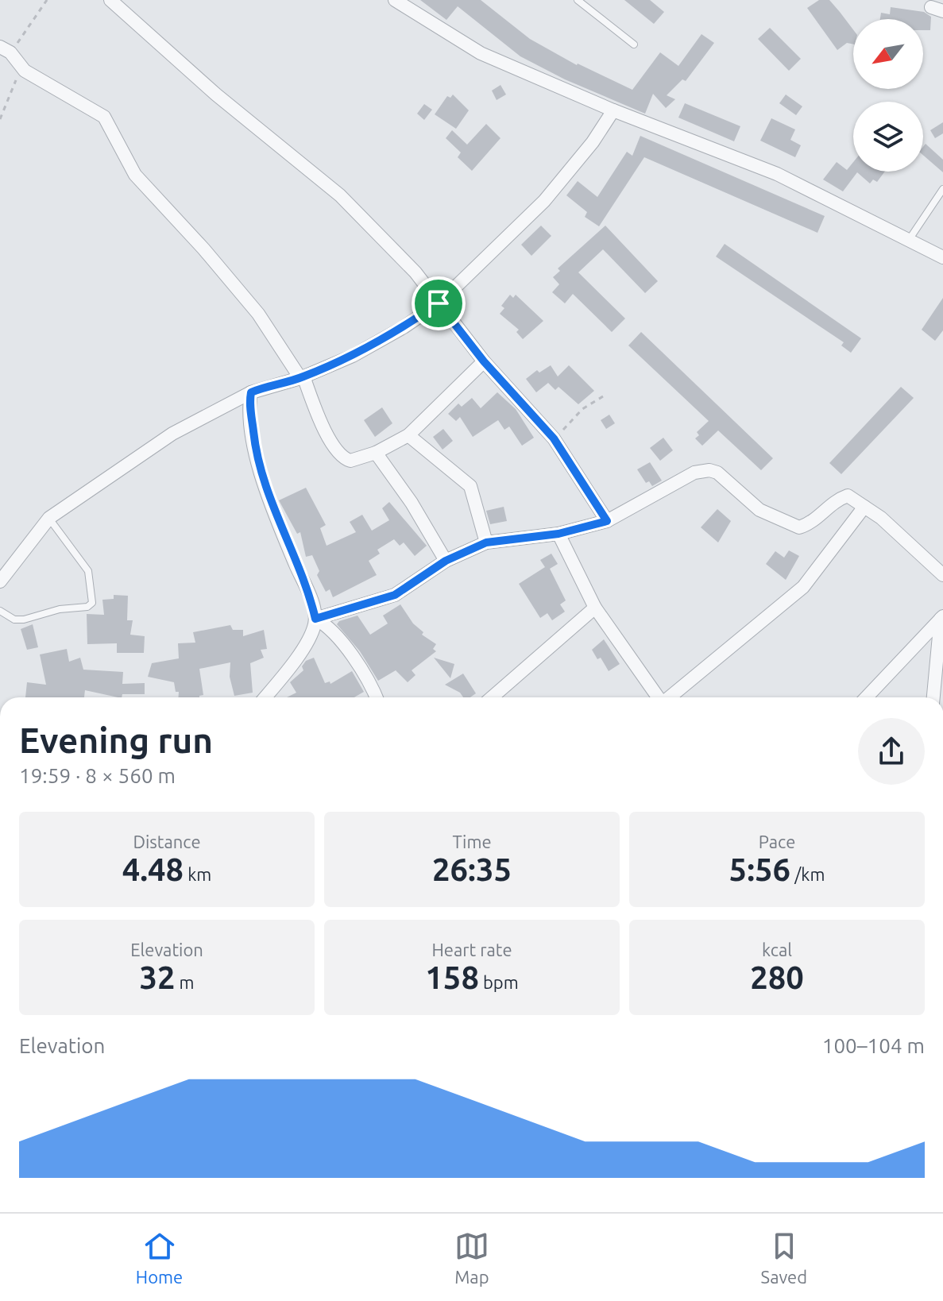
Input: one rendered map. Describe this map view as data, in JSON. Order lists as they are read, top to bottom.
{
  "north": "bottom left",
  "page": {
    "heading": ["Evening run", "19:59 · 8 × 560 m"],
    "stats": [
      ["Distance", "4.48 km"],
      ["Time", "26:35"],
      ["Pace", "5:56 /km"],
      ["Elevation", "32 m"],
      ["Heart rate", "158 bpm"],
      ["kcal", "280"]
    ],
    "chart": ["Elevation", "100–104 m"],
    "tabs": ["Home", "Map", "Saved"]
  }
}
